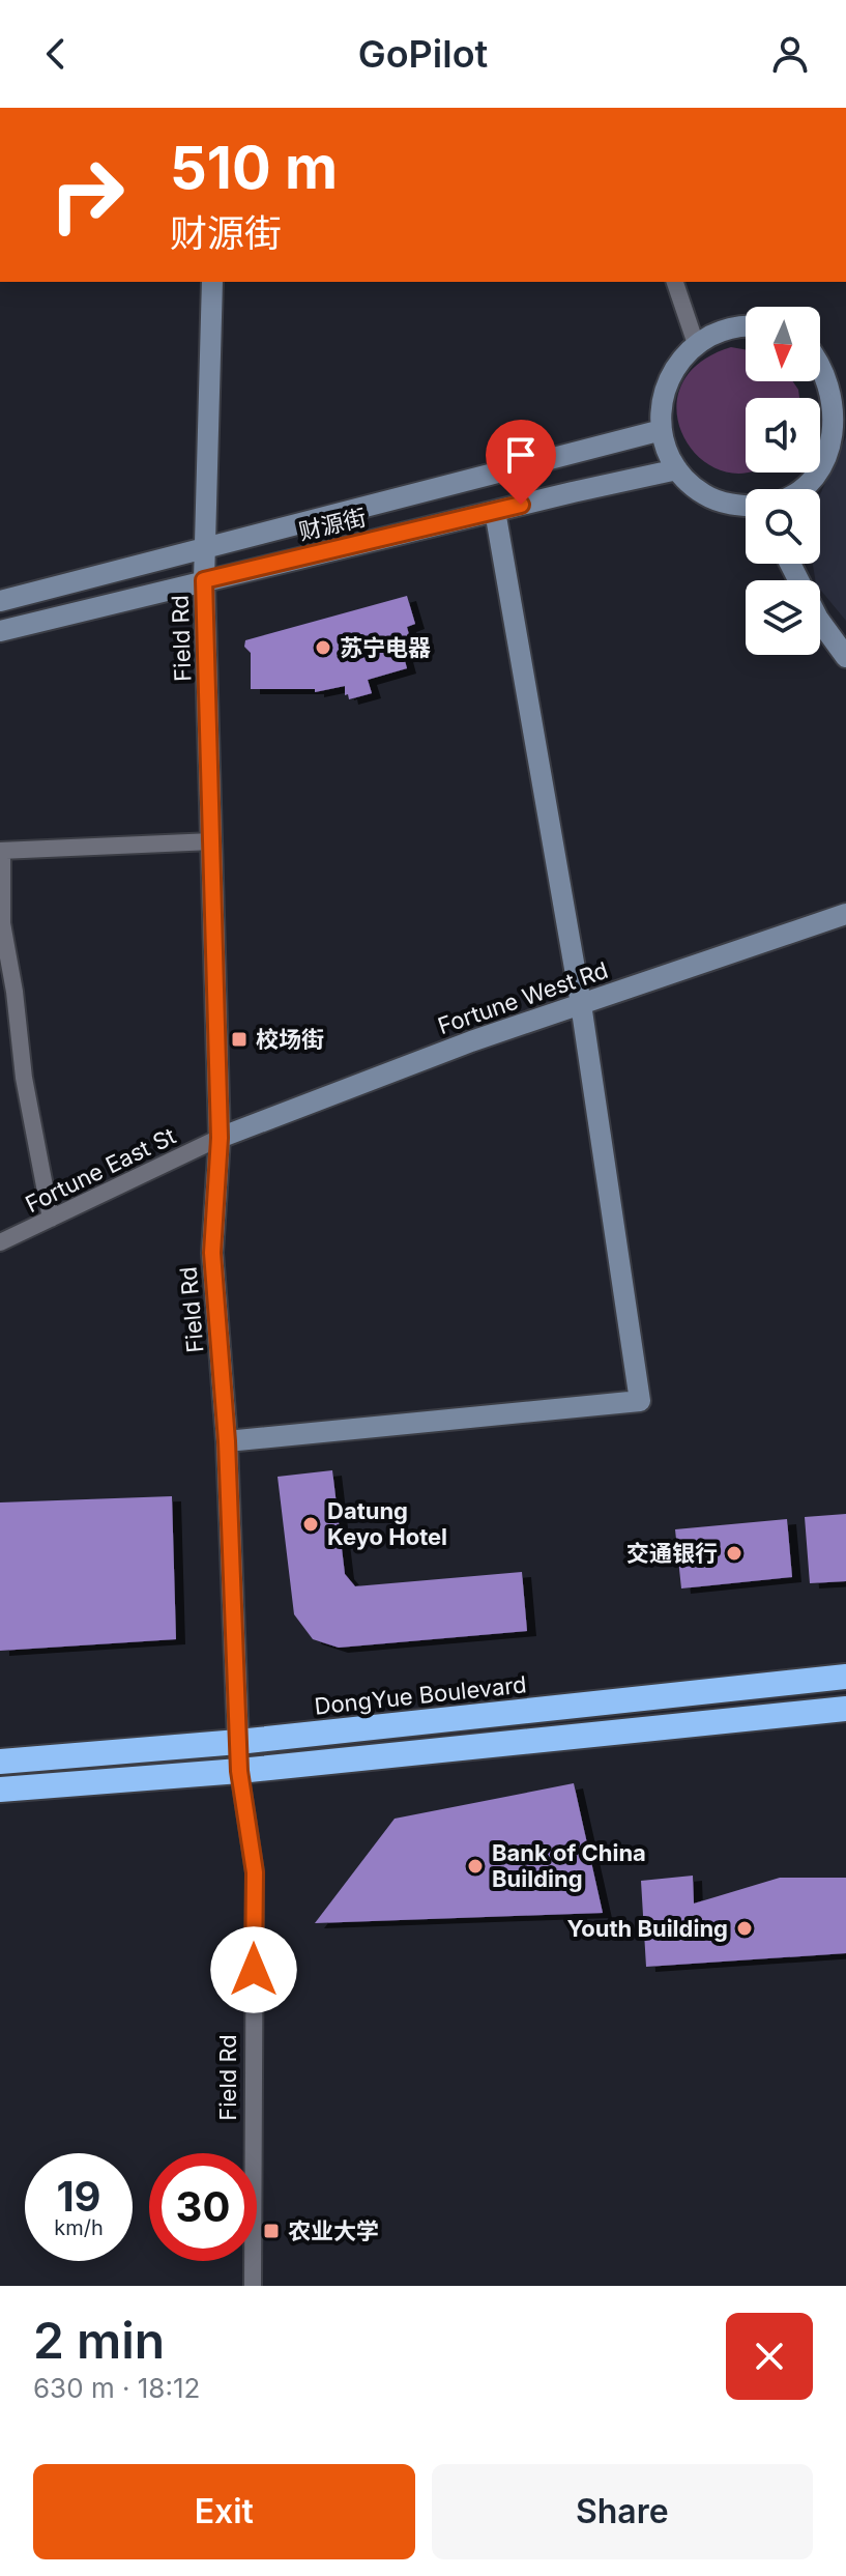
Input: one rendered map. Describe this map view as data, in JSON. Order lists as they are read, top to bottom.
{
  "streets": {
    "highway": ["DongYue Boulevard"],
    "street": [
      "财源街",
      "Field Rd",
      "Fortune West Rd",
      "Fortune East St"
    ]
  },
  "crossings": [
    ["财源街", "Field Rd"],
    ["Field Rd", "Fortune West Rd"],
    ["Field Rd", "Fortune East St"],
    ["Field Rd", "DongYue Boulevard"],
    ["Fortune West Rd", "Fortune East St"]
  ],
  "places": {
    "other": [
      "苏宁电器",
      "Datung Keyo Hotel",
      "交通银行",
      "Bank of China Building",
      "Youth Building"
    ],
    "transit": ["校场街", "农业大学"]
  },
  "north": "bottom",
  "page": {
    "header": "GoPilot",
    "turn": ["510 m", "财源街"],
    "speed": "19 km/h",
    "limit": "30",
    "heading": ["2 min", "630 m · 18:12"],
    "buttons": ["Exit", "Share"]
  }
}
